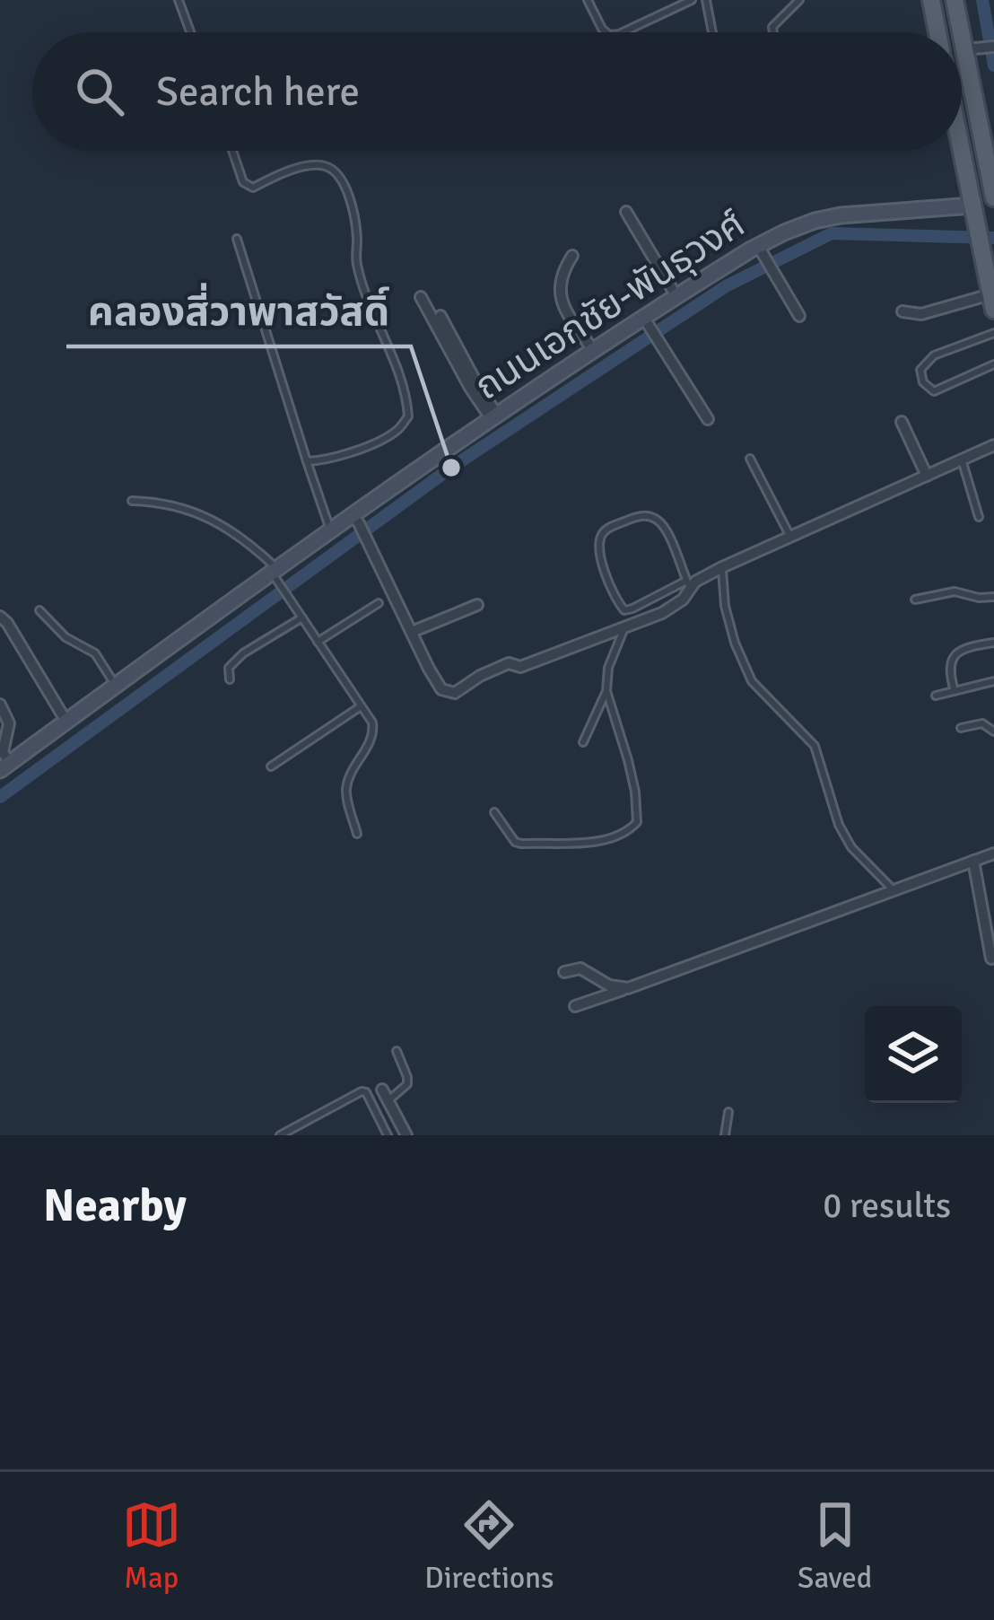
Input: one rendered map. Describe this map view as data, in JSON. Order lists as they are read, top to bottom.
{
  "streets": {
    "street": ["ถนนเอกชัย-พันธุวงศ์"]
  },
  "places": ["คลองสี่วาพาสวัสดิ์"],
  "page": {
    "search": "Search here",
    "heading": ["Nearby", "0 results"],
    "nav": ["Map", "Directions", "Saved"]
  }
}
